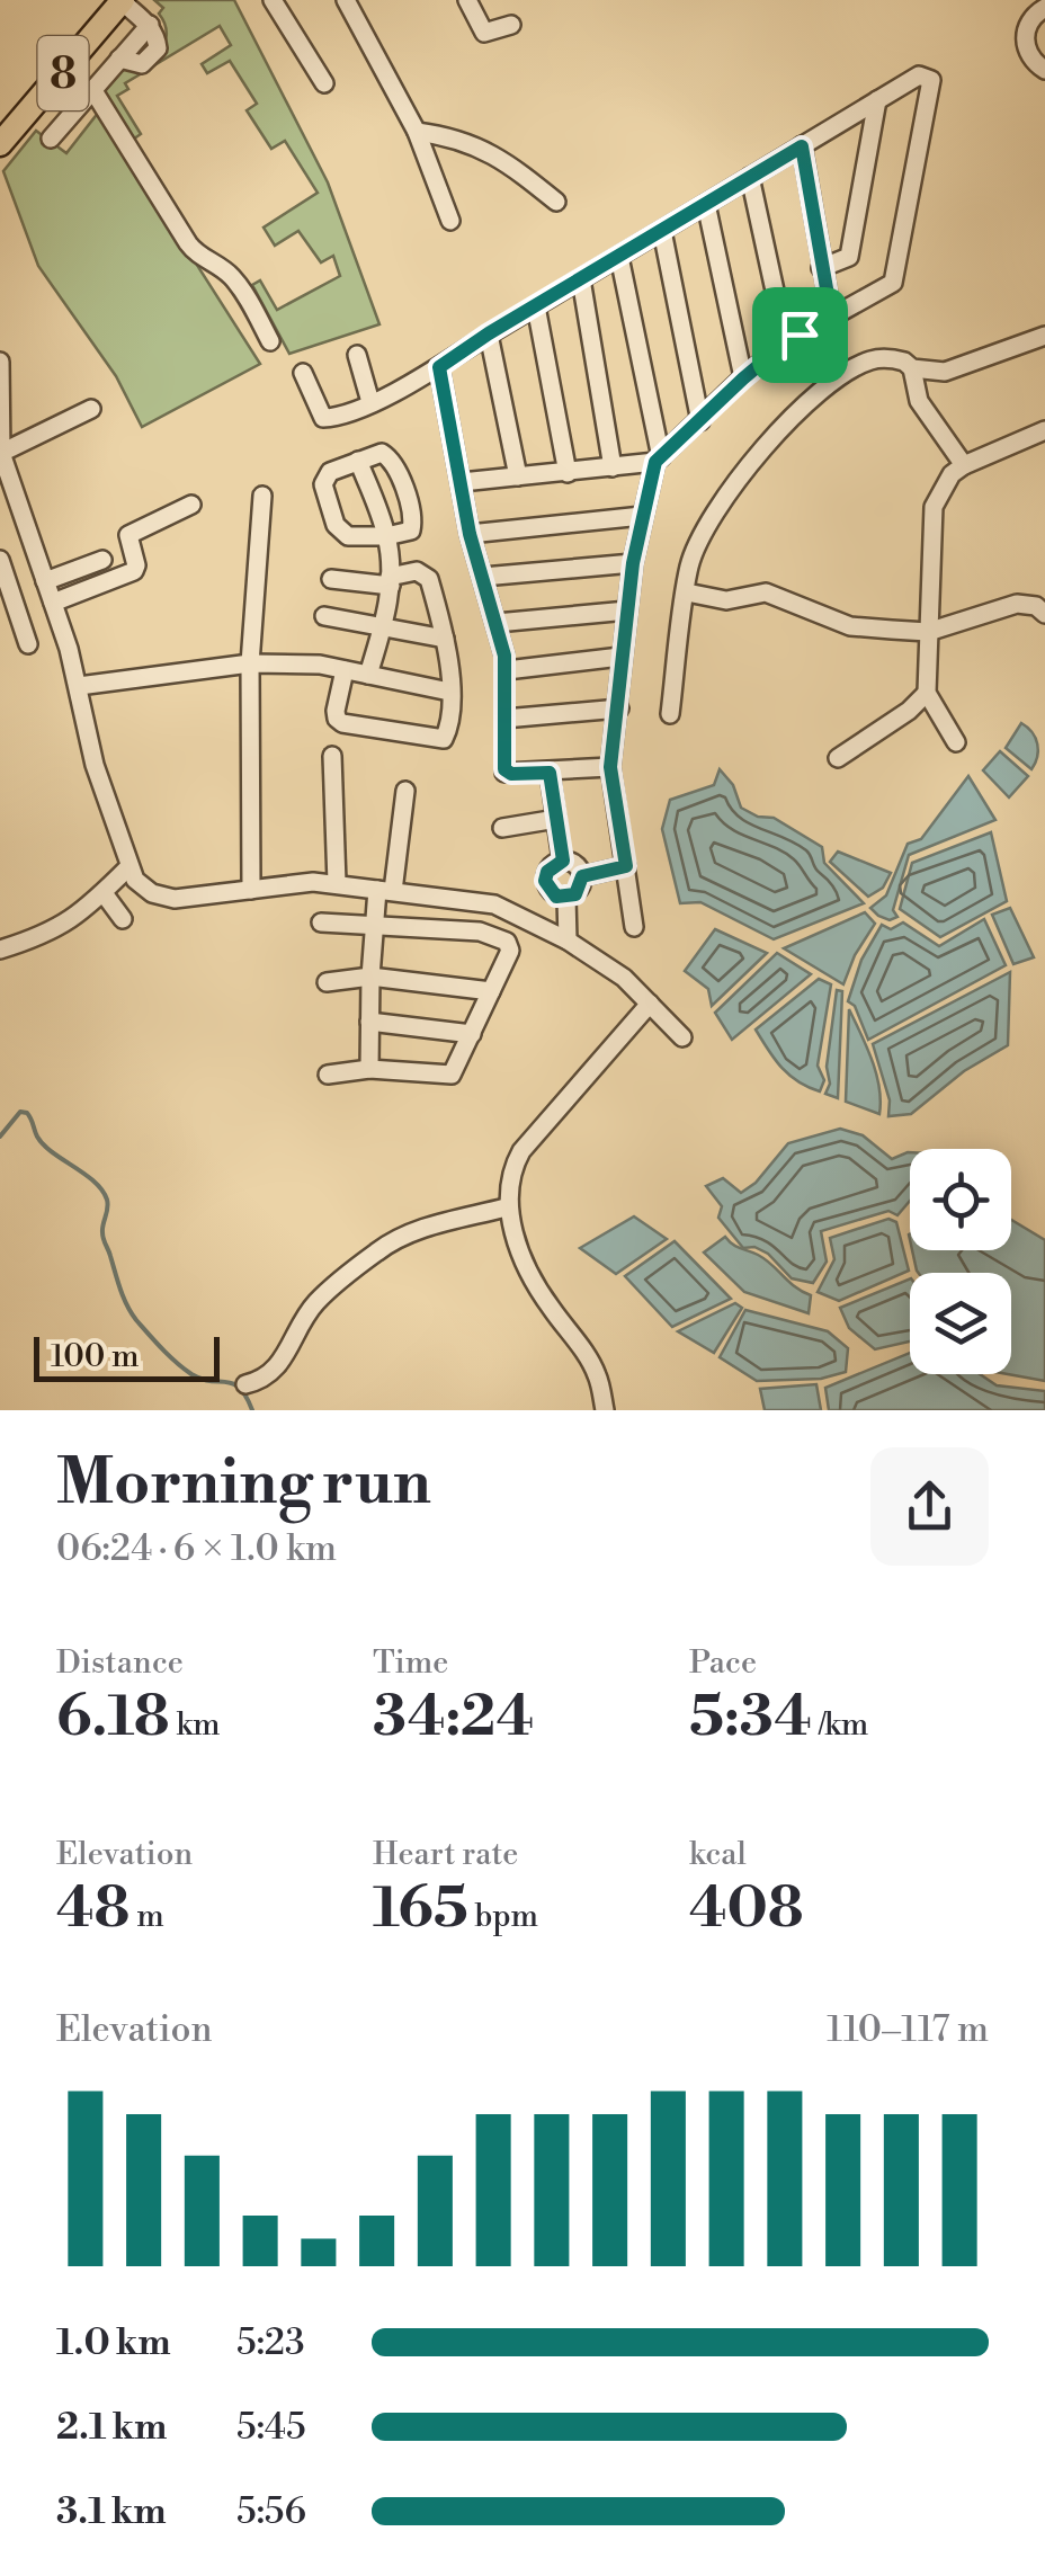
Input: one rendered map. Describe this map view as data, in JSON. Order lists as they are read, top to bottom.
{
  "streets": {
    "main road": ["8"]
  },
  "scale_bar": "100 m",
  "page": {
    "scale": "100 m",
    "heading": ["Morning run", "06:24 · 6 × 1.0 km"],
    "stats": [
      ["Distance", "6.18 km"],
      ["Time", "34:24"],
      ["Pace", "5:34 /km"],
      ["Elevation", "48 m"],
      ["Heart rate", "165 bpm"],
      ["kcal", "408"]
    ],
    "chart": ["Elevation", "110–117 m"],
    "list": [
      {
        "name": "1.0 km",
        "note": "5:23"
      },
      {
        "name": "2.1 km",
        "note": "5:45"
      },
      {
        "name": "3.1 km",
        "note": "5:56"
      }
    ]
  }
}
